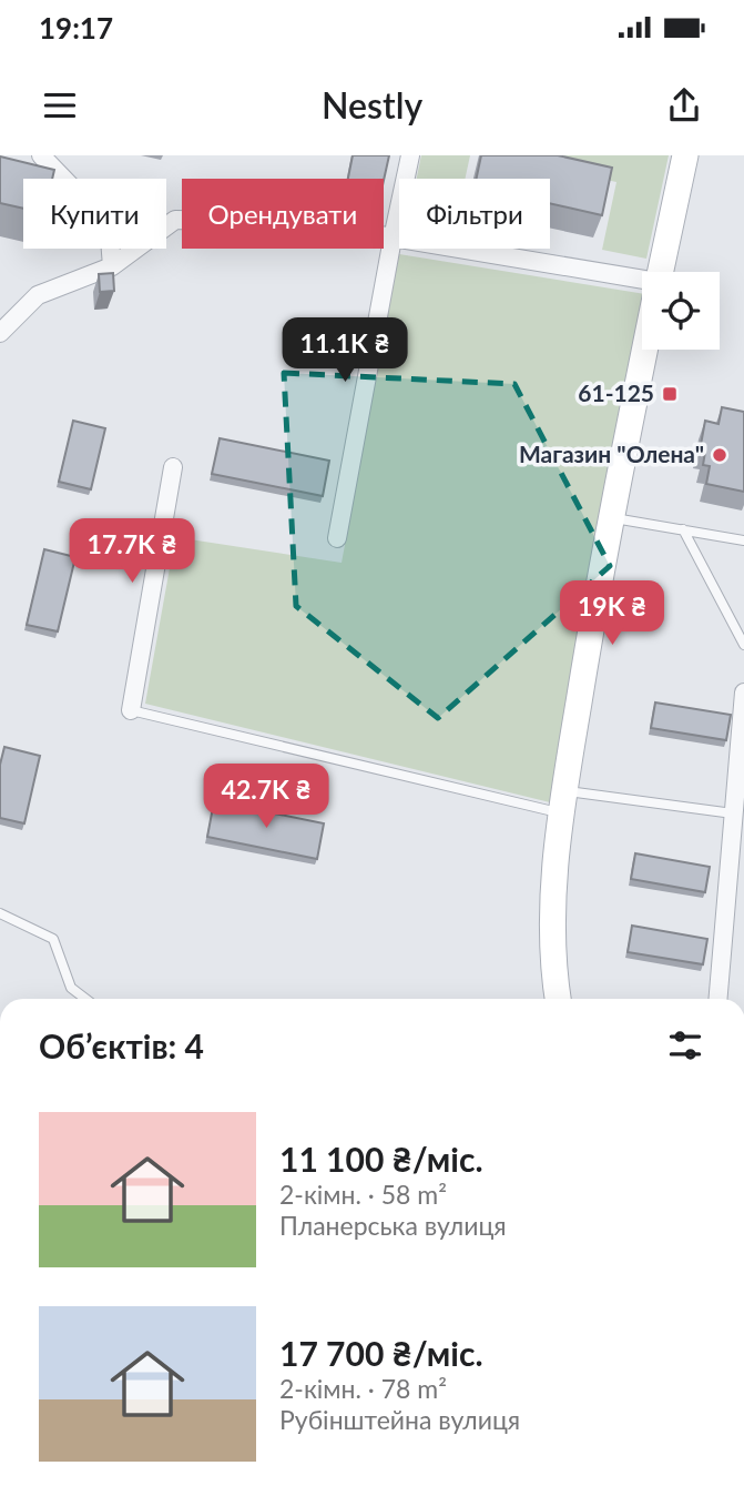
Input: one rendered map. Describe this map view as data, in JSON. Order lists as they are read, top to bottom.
{
  "places": {
    "transit": ["61-125"],
    "other": ["Магазин \"Олена\""]
  },
  "page": {
    "status": "19:17",
    "header": "Nestly",
    "chip": ["Купити", "Орендувати", "Фільтри"],
    "price": [
      "11.1K ₴",
      "17.7K ₴",
      "19K ₴",
      "42.7K ₴"
    ],
    "heading": "Об’єктів: 4",
    "list": [
      {
        "name": "11 100 ₴/міс.",
        "note": "2-кімн. · 58 m² · Планерська вулиця"
      },
      {
        "name": "17 700 ₴/міс.",
        "note": "2-кімн. · 78 m² · Рубінштейна вулиця"
      }
    ]
  }
}
